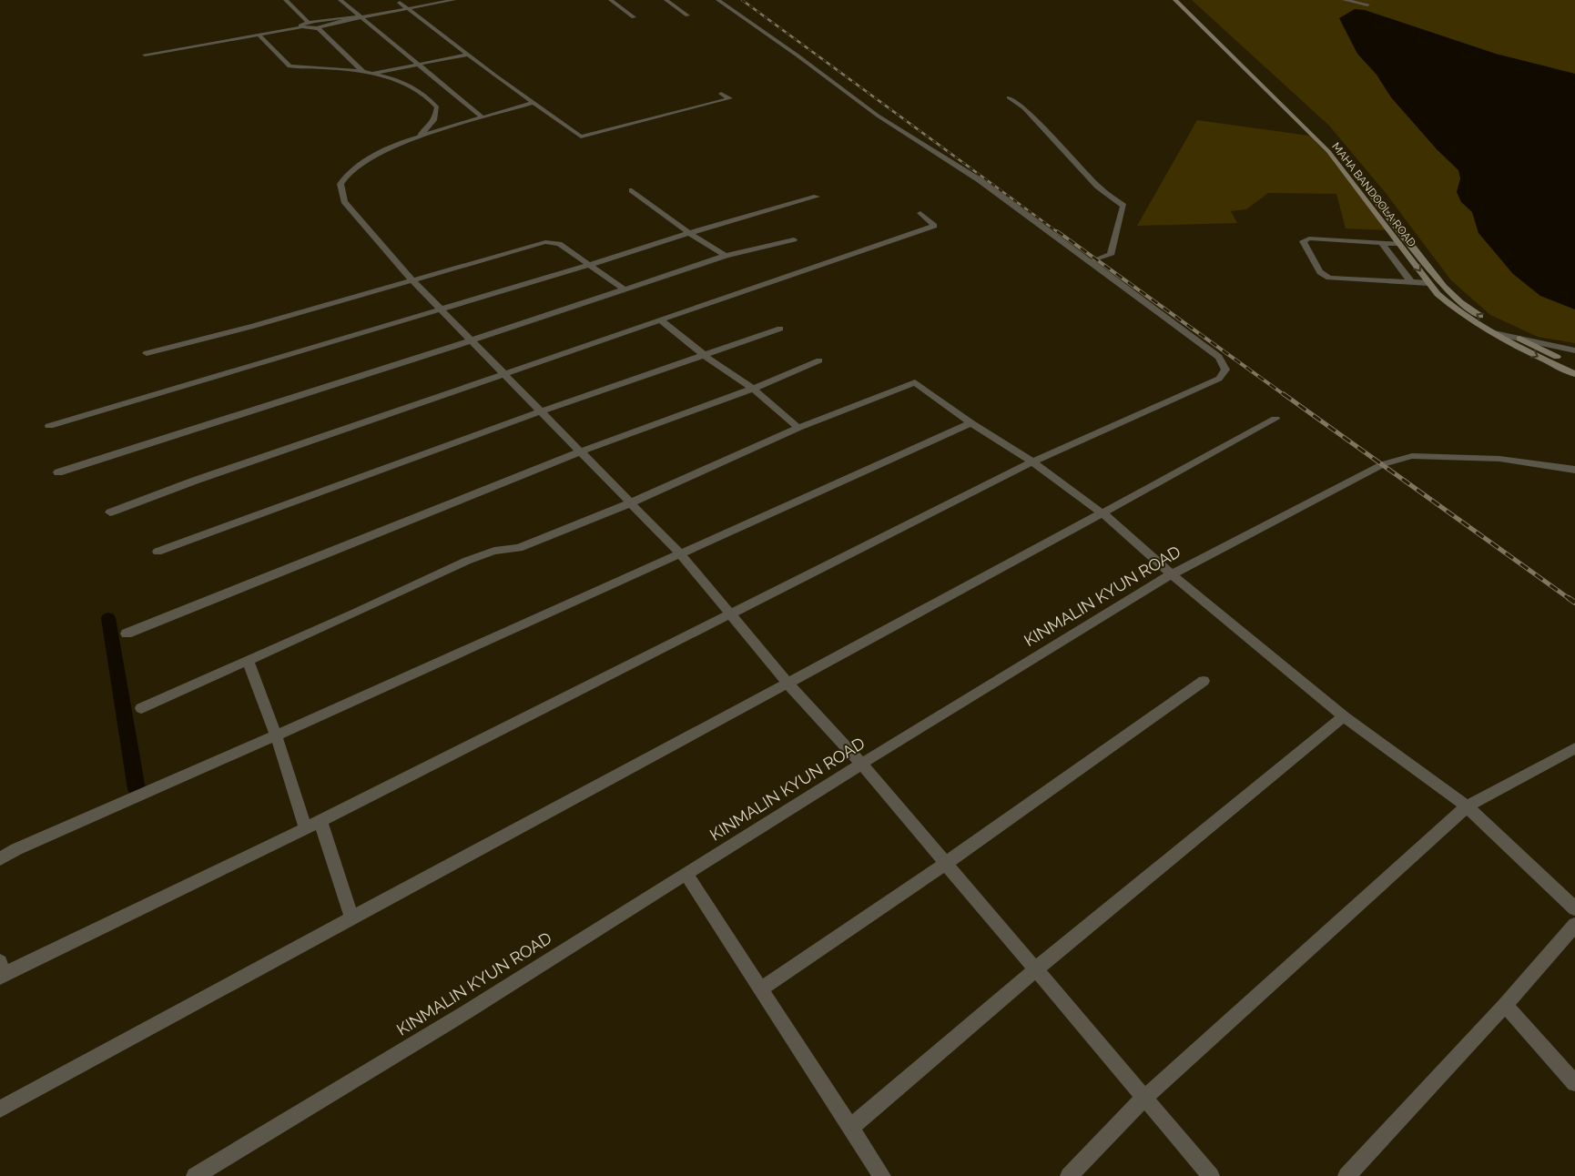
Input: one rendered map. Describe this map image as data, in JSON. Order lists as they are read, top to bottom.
{
  "streets": {
    "main road": ["MAHA BANDOOLA ROAD"],
    "street": ["KINMALIN KYUN ROAD"]
  }
}
